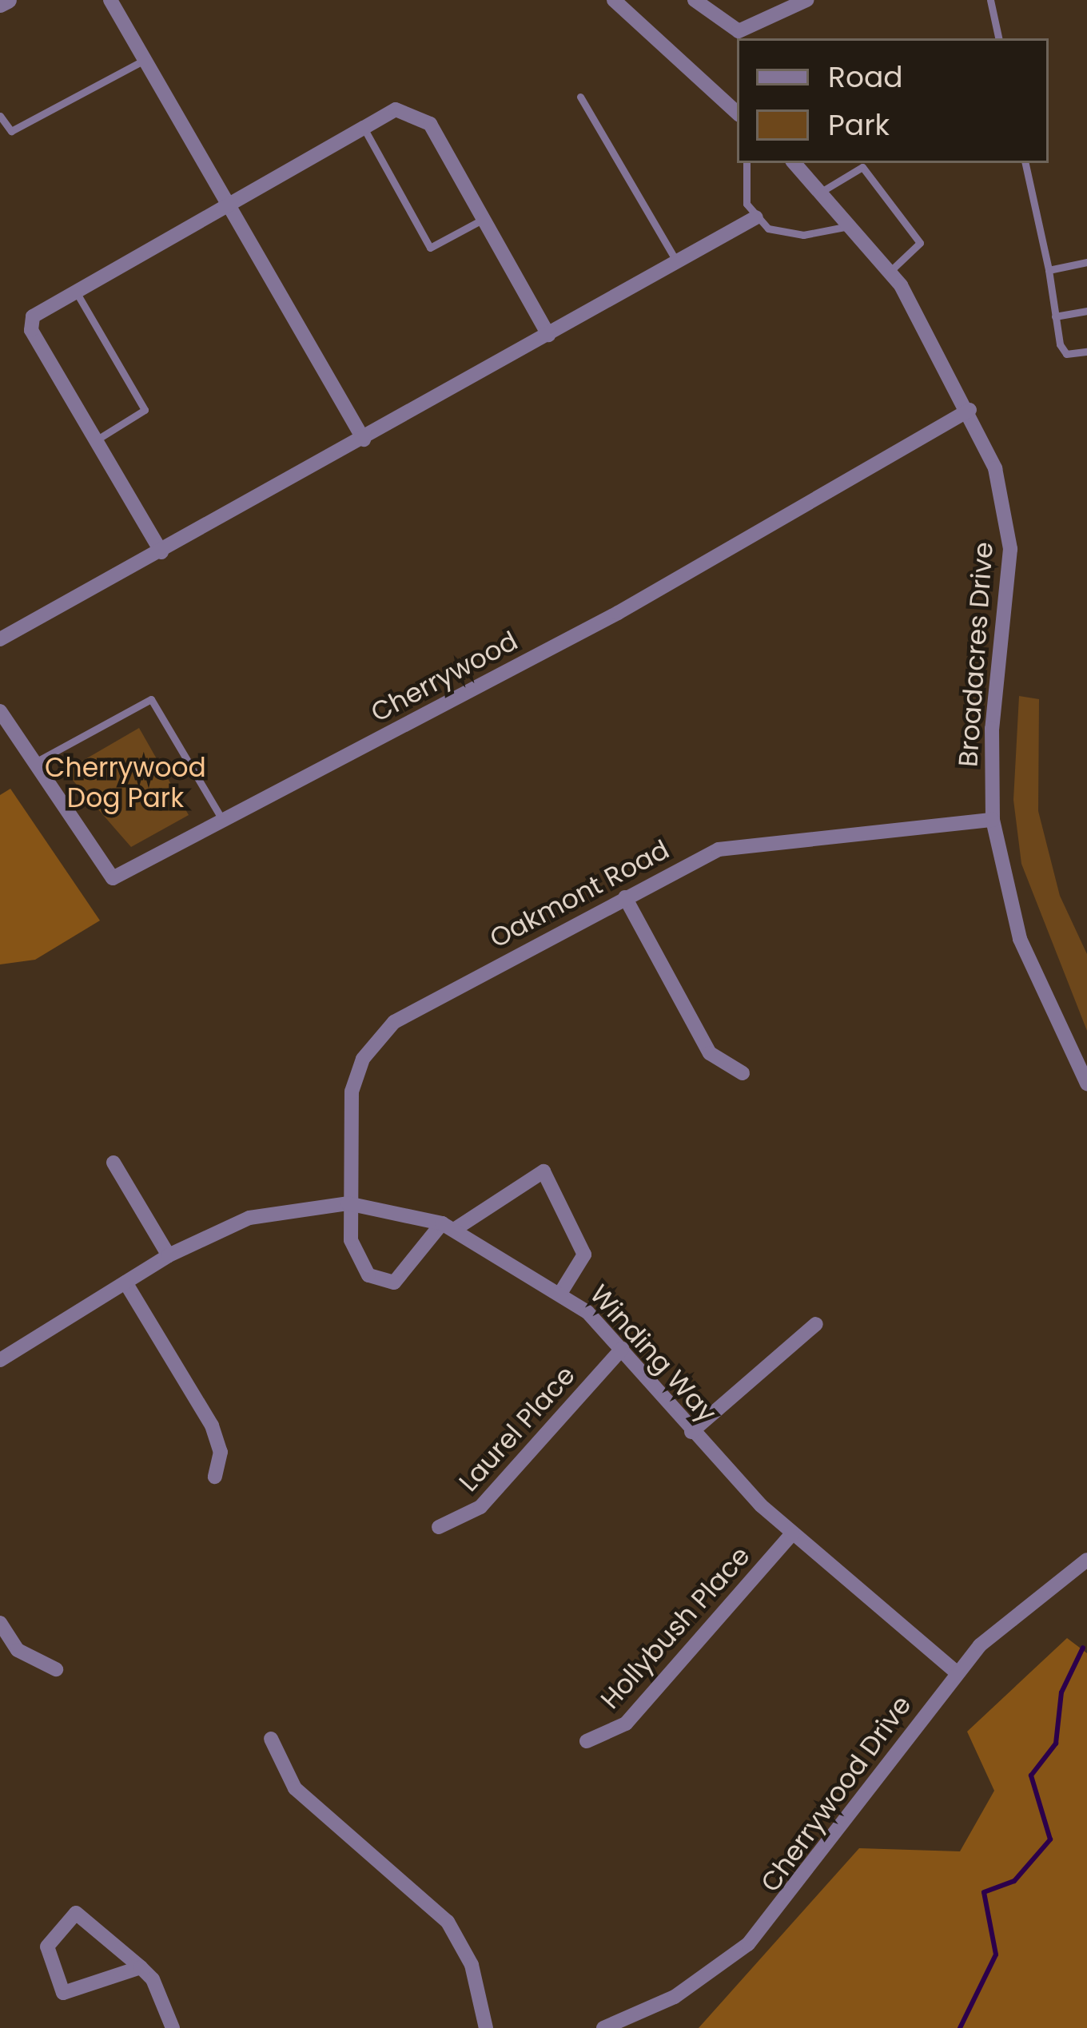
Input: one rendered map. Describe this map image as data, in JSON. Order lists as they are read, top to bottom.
{
  "streets": {
    "street": [
      "Broadacres Drive",
      "Cherrywood",
      "Oakmont Road",
      "Winding Way",
      "Laurel Place",
      "Hollybush Place",
      "Cherrywood Drive"
    ]
  },
  "crossings": [
    ["Broadacres Drive", "Cherrywood"],
    ["Broadacres Drive", "Oakmont Road"],
    ["Oakmont Road", "Winding Way"],
    ["Winding Way", "Laurel Place"],
    ["Winding Way", "Hollybush Place"],
    ["Winding Way", "Cherrywood Drive"]
  ],
  "parks": ["Cherrywood Dog Park"],
  "legend": ["Road", "Park"]
}
